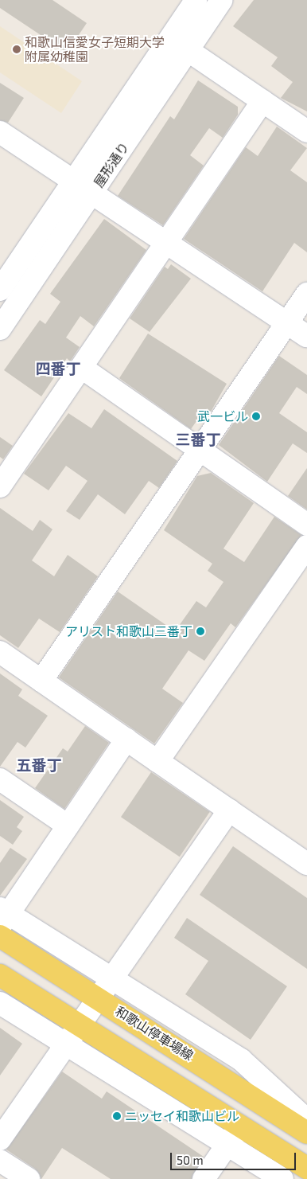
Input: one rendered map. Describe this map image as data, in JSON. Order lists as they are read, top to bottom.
{
  "streets": {
    "main road": ["和歌山停車場線"],
    "street": ["屋形通り"]
  },
  "districts": ["四番丁", "三番丁", "五番丁"],
  "places": [
    "和歌山信愛女子短期大学 附属幼稚園",
    "武一ビル",
    "アリスト和歌山三番丁",
    "ニッセイ和歌山ビル"
  ],
  "scale_bar": "50 m"
}
